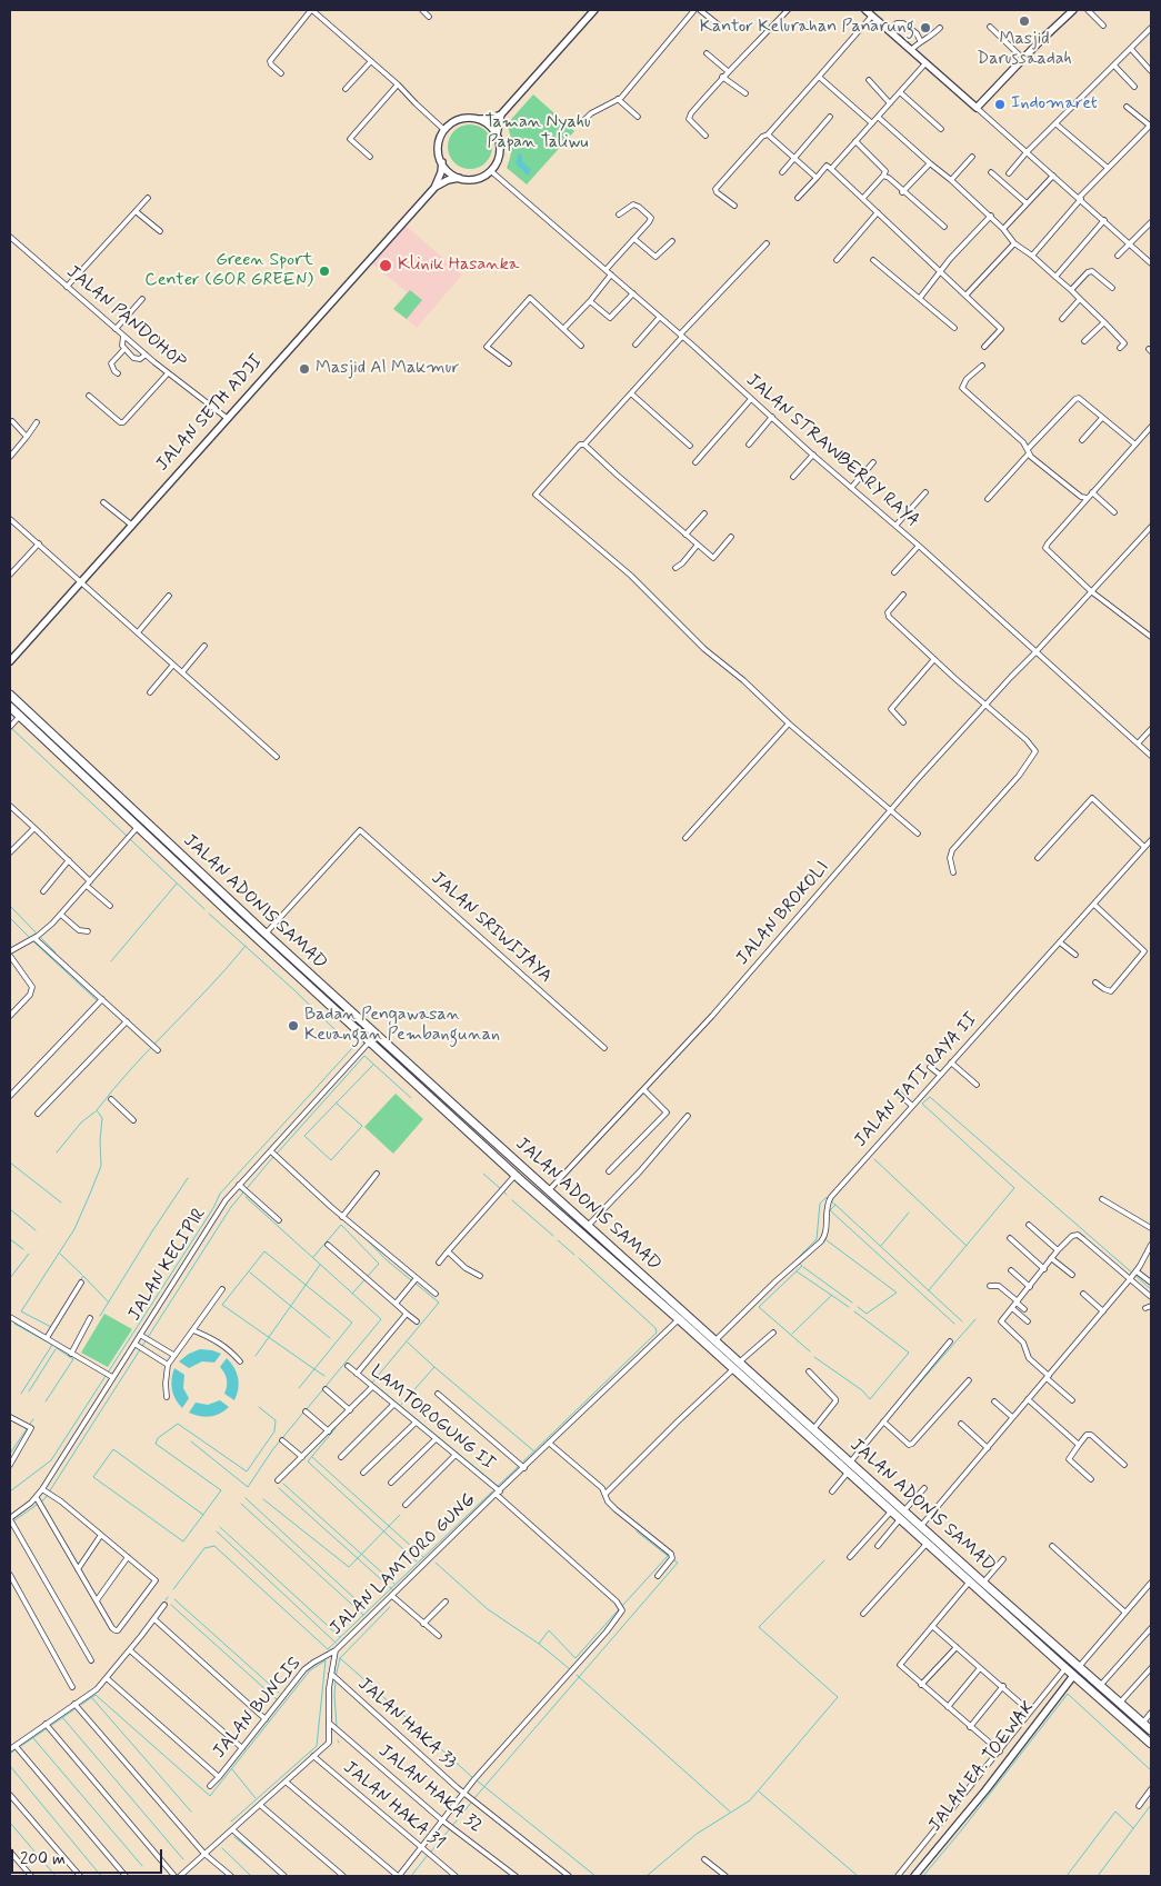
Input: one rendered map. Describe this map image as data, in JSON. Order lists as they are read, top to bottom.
{
  "streets": {
    "highway": ["JALAN ADONIS SAMAD"],
    "street": [
      "JALAN PANDOHOP",
      "JALAN SETH ADJI",
      "JALAN STRAWBERRY RAYA",
      "JALAN BROKOLI",
      "JALAN SRIWIJAYA",
      "JALAN JATI RAYA II",
      "JALAN KECIPIR",
      "LAMTOROGUNG II",
      "JALAN LAMTORO GUNG",
      "JALAN BUNCIS",
      "JALAN HAKA 33",
      "JALAN EA. TOEWAK",
      "JALAN HAKA 32",
      "JALAN HAKA 31"
    ]
  },
  "crossings": [
    ["JALAN PANDOHOP", "JALAN SETH ADJI"],
    ["JALAN STRAWBERRY RAYA", "JALAN BROKOLI"],
    ["JALAN ADONIS SAMAD", "JALAN BROKOLI"],
    ["JALAN ADONIS SAMAD", "JALAN SRIWIJAYA"],
    ["JALAN ADONIS SAMAD", "JALAN JATI RAYA II"],
    ["LAMTOROGUNG II", "JALAN LAMTORO GUNG"],
    ["LAMTOROGUNG II", "JALAN HAKA 33"],
    ["JALAN LAMTORO GUNG", "JALAN BUNCIS"],
    ["JALAN LAMTORO GUNG", "JALAN HAKA 33"],
    ["JALAN LAMTORO GUNG", "JALAN HAKA 32"],
    ["JALAN LAMTORO GUNG", "JALAN HAKA 31"]
  ],
  "parks": ["Taman Nyahu Papan Taliwu"],
  "places": [
    "Masjid Darussaadah",
    "Kantor Kelurahan Panarung",
    "Indomaret",
    "Klinik Hasanka",
    "Green Sport Center (GOR GREEN)",
    "Masjid Al Makmur",
    "Badan Pengawasan Keuangan Pembangunan"
  ],
  "scale_bar": "200 m"
}
